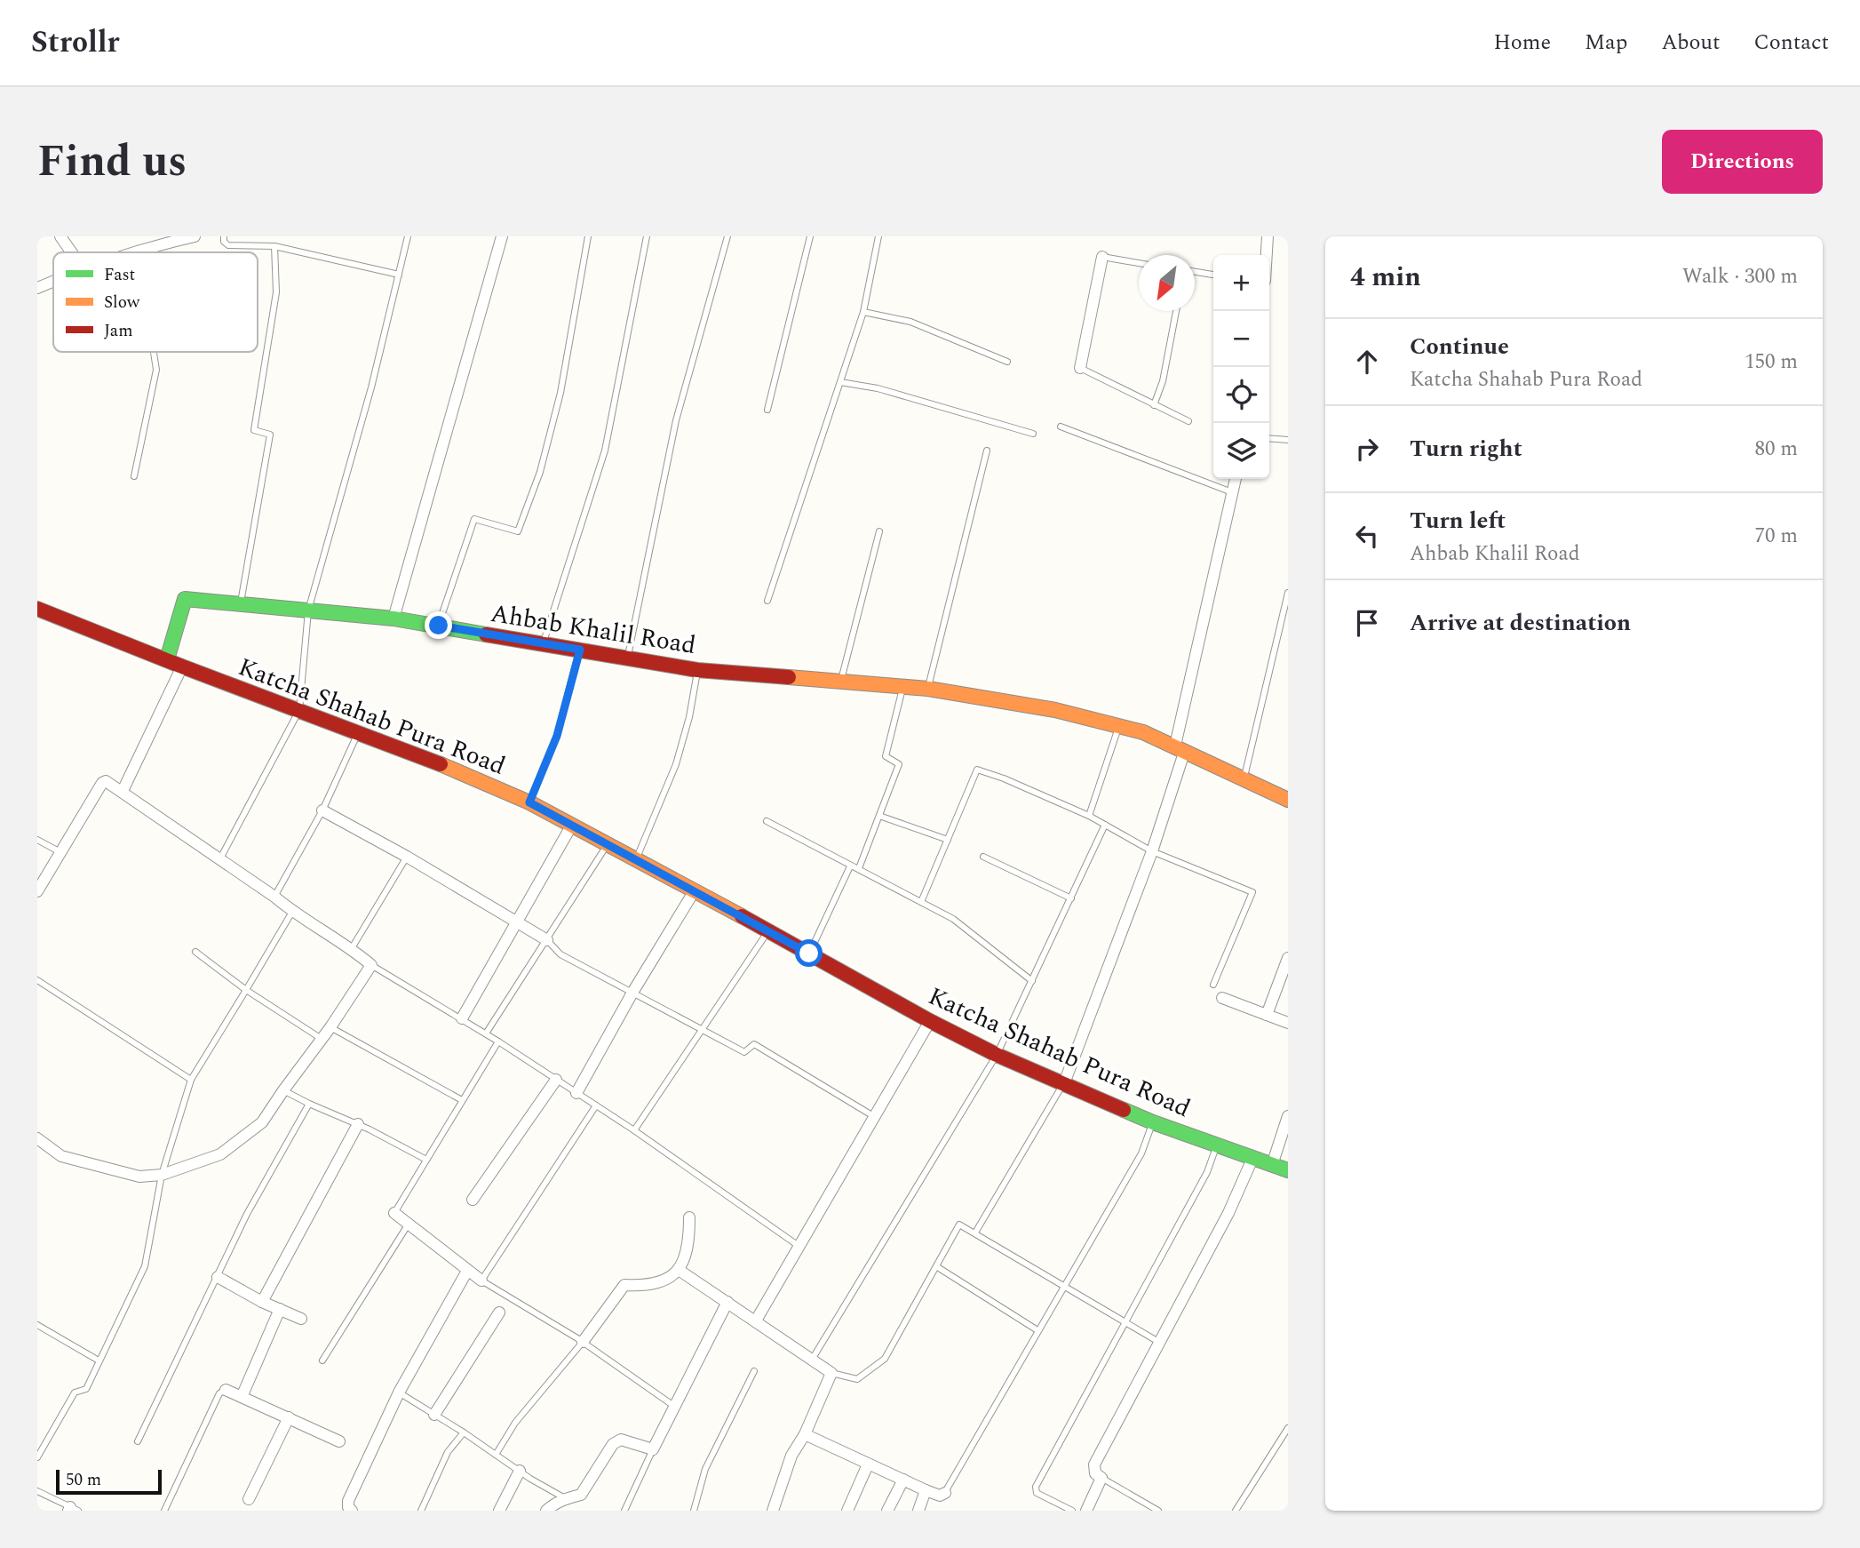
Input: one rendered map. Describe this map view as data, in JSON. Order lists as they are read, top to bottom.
{
  "streets": {
    "street": ["Ahbab Khalil Road", "Katcha Shahab Pura Road"]
  },
  "crossings": [
    ["Ahbab Khalil Road", "Katcha Shahab Pura Road"]
  ],
  "legend": ["Fast", "Slow", "Jam"],
  "scale_bar": "50 m",
  "north": "bottom left",
  "page": {
    "header": "Strollr",
    "nav": [
      "Home",
      "Map",
      "About",
      "Contact"
    ],
    "title": "Find us",
    "buttons": "Directions",
    "heading": ["4 min", "Walk · 300 m"],
    "map_buttons": ["+", "−"],
    "list": [
      ["Continue", "Katcha Shahab Pura Road", "150 m"],
      ["Turn right", "80 m"],
      ["Turn left", "Ahbab Khalil Road", "70 m"],
      "Arrive at destination"
    ],
    "scale": "50 m"
  }
}
